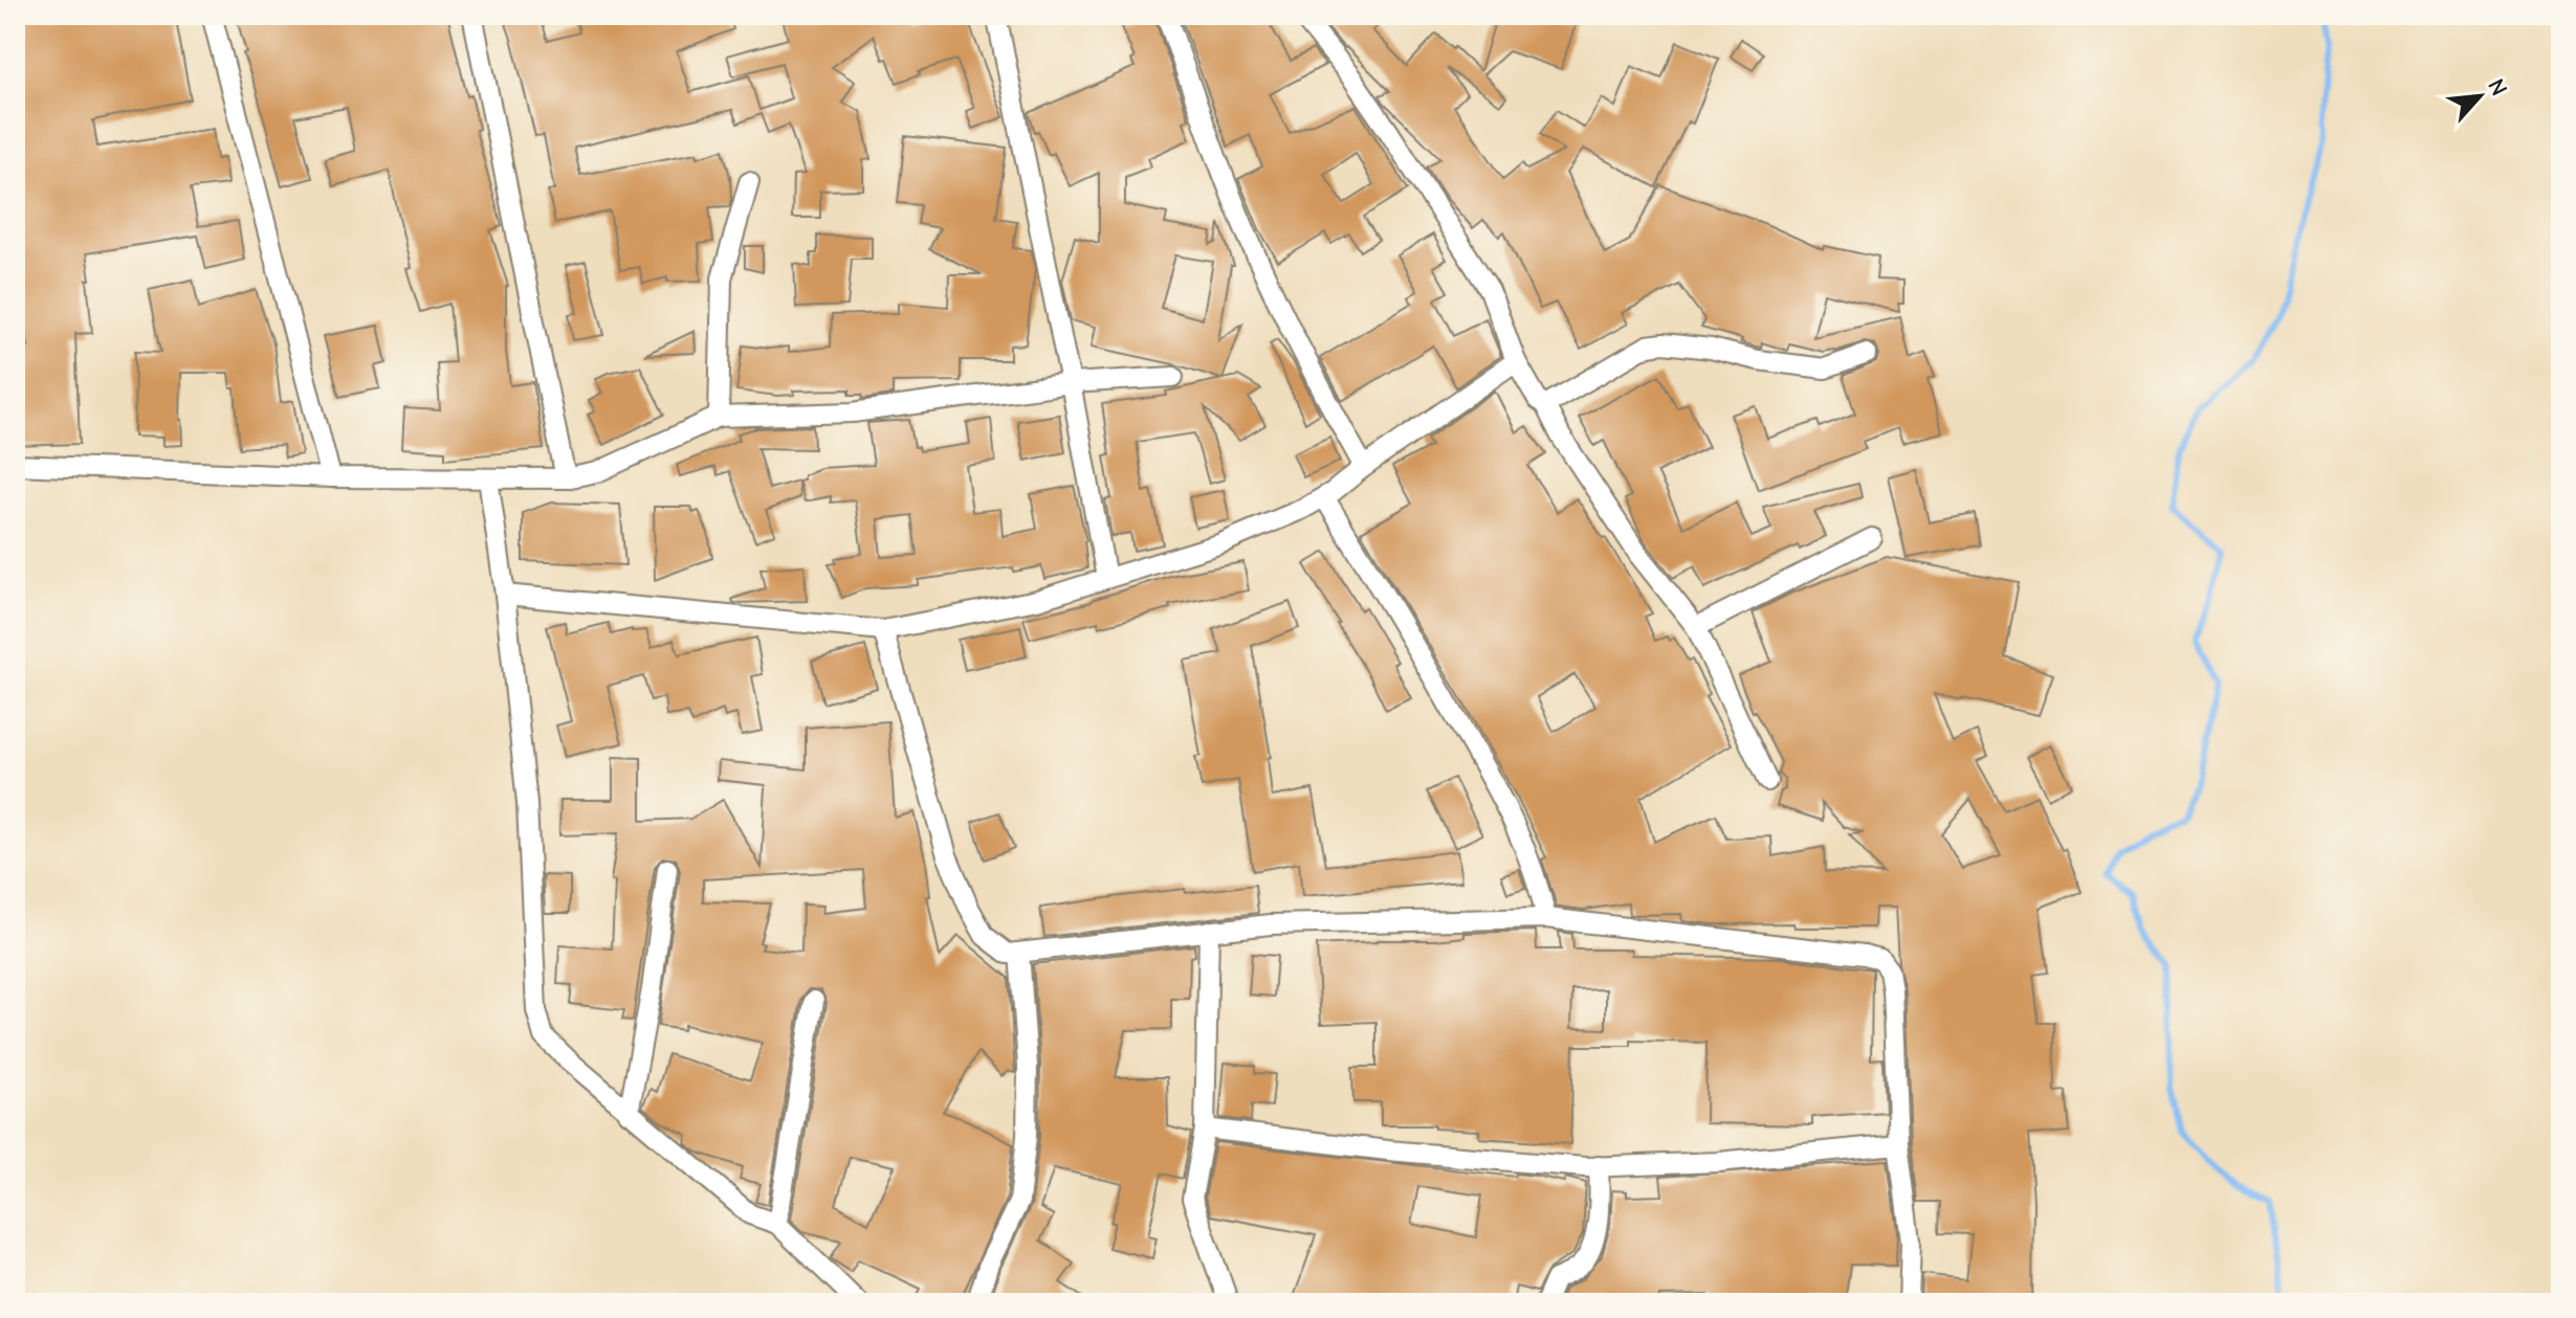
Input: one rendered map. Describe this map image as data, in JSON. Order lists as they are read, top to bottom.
{
  "north": "top right"
}
